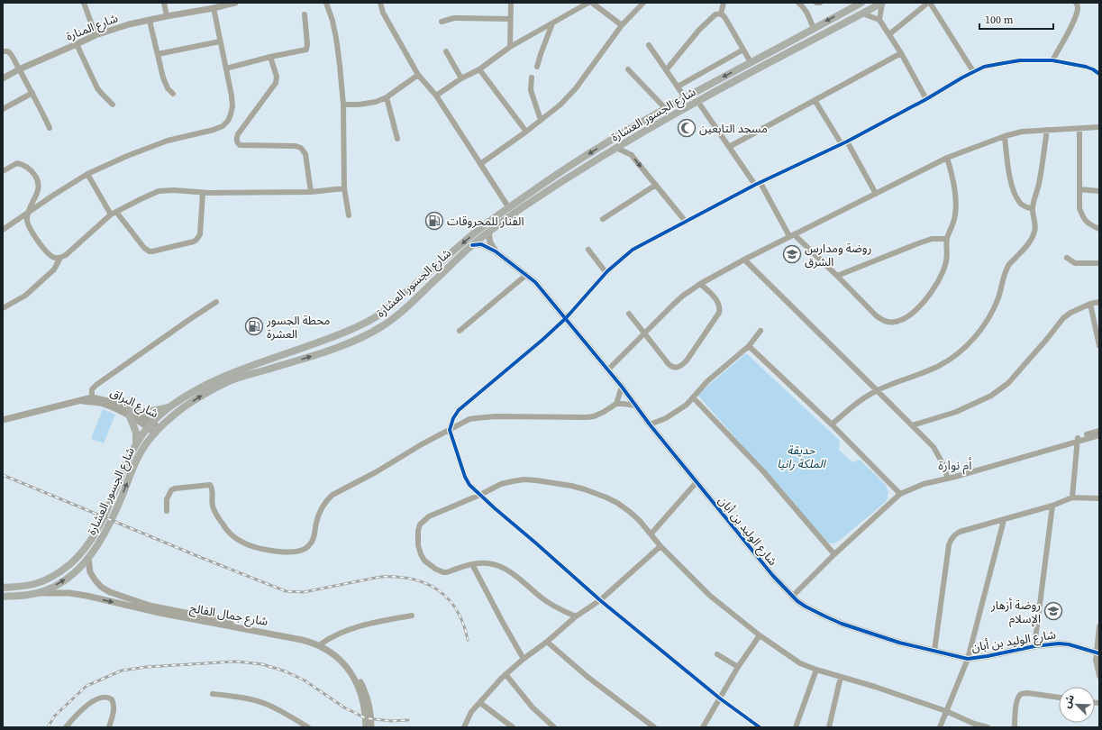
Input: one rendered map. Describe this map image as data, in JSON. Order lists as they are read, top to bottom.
{
  "streets": {
    "main road": ["شارع الجسور العشارة"],
    "street": [
      "شارع المنارة",
      "شارع البراق",
      "شارع الوليد بن أبان",
      "شارع جمال الفالح"
    ]
  },
  "crossings": [
    ["شارع الجسور العشارة", "شارع البراق"],
    ["شارع الجسور العشارة", "شارع الوليد بن أبان"],
    ["شارع الجسور العشارة", "شارع جمال الفالح"]
  ],
  "districts": ["أم نوارة"],
  "parks": ["حديقة الملكة رانيا"],
  "places": {
    "mosque": ["مسجد التابعين"],
    "fuel station": ["الفنار للمحروقات", "محطة الجسور العشرة"],
    "school or university": ["روضة ومدارس الشرق", "روضة أزهار الإسلام"]
  },
  "scale_bar": "100 m",
  "north": "top left"
}
